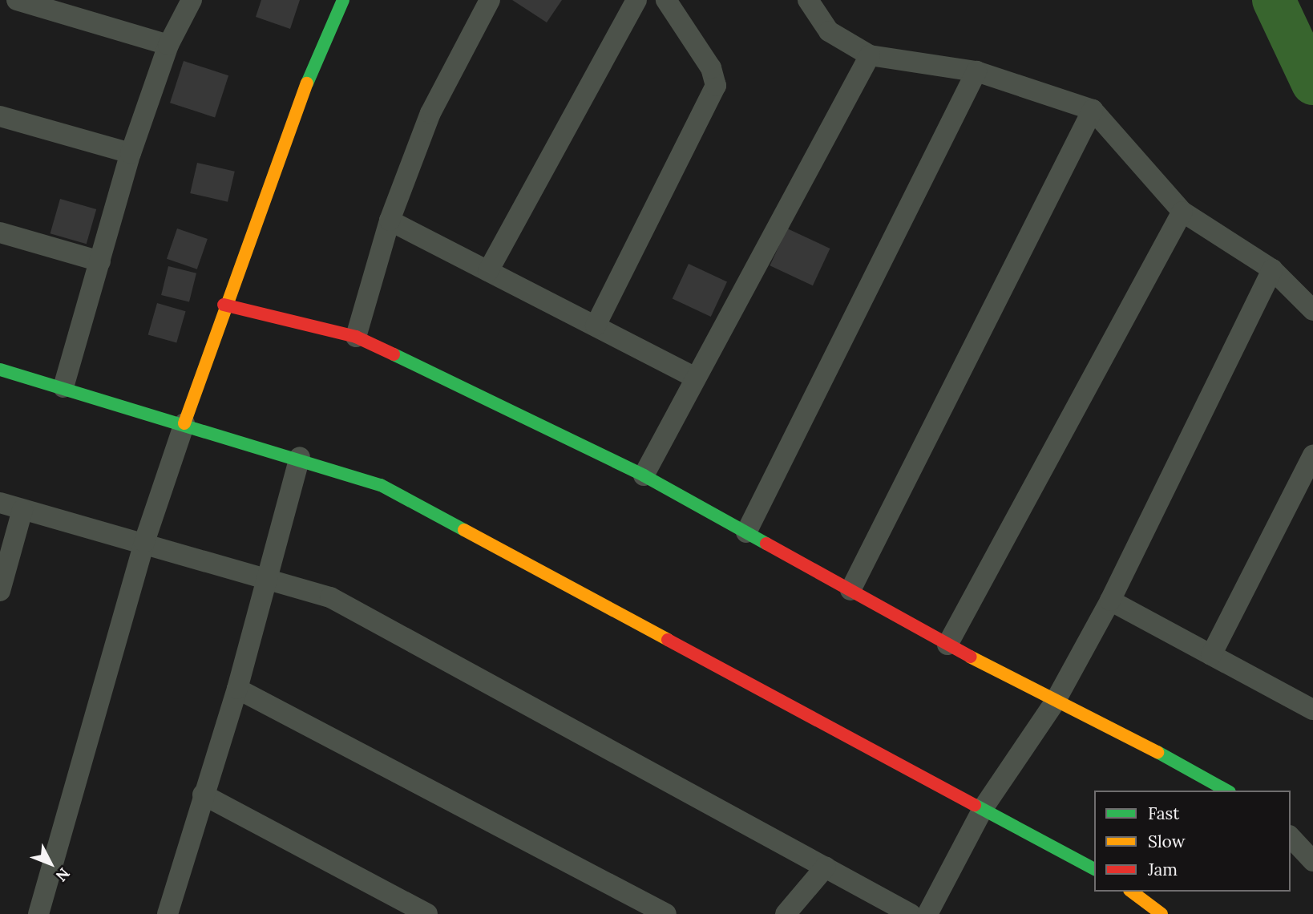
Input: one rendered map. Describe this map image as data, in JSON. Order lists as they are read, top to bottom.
{
  "legend": ["Fast", "Slow", "Jam"],
  "north": "bottom right"
}
